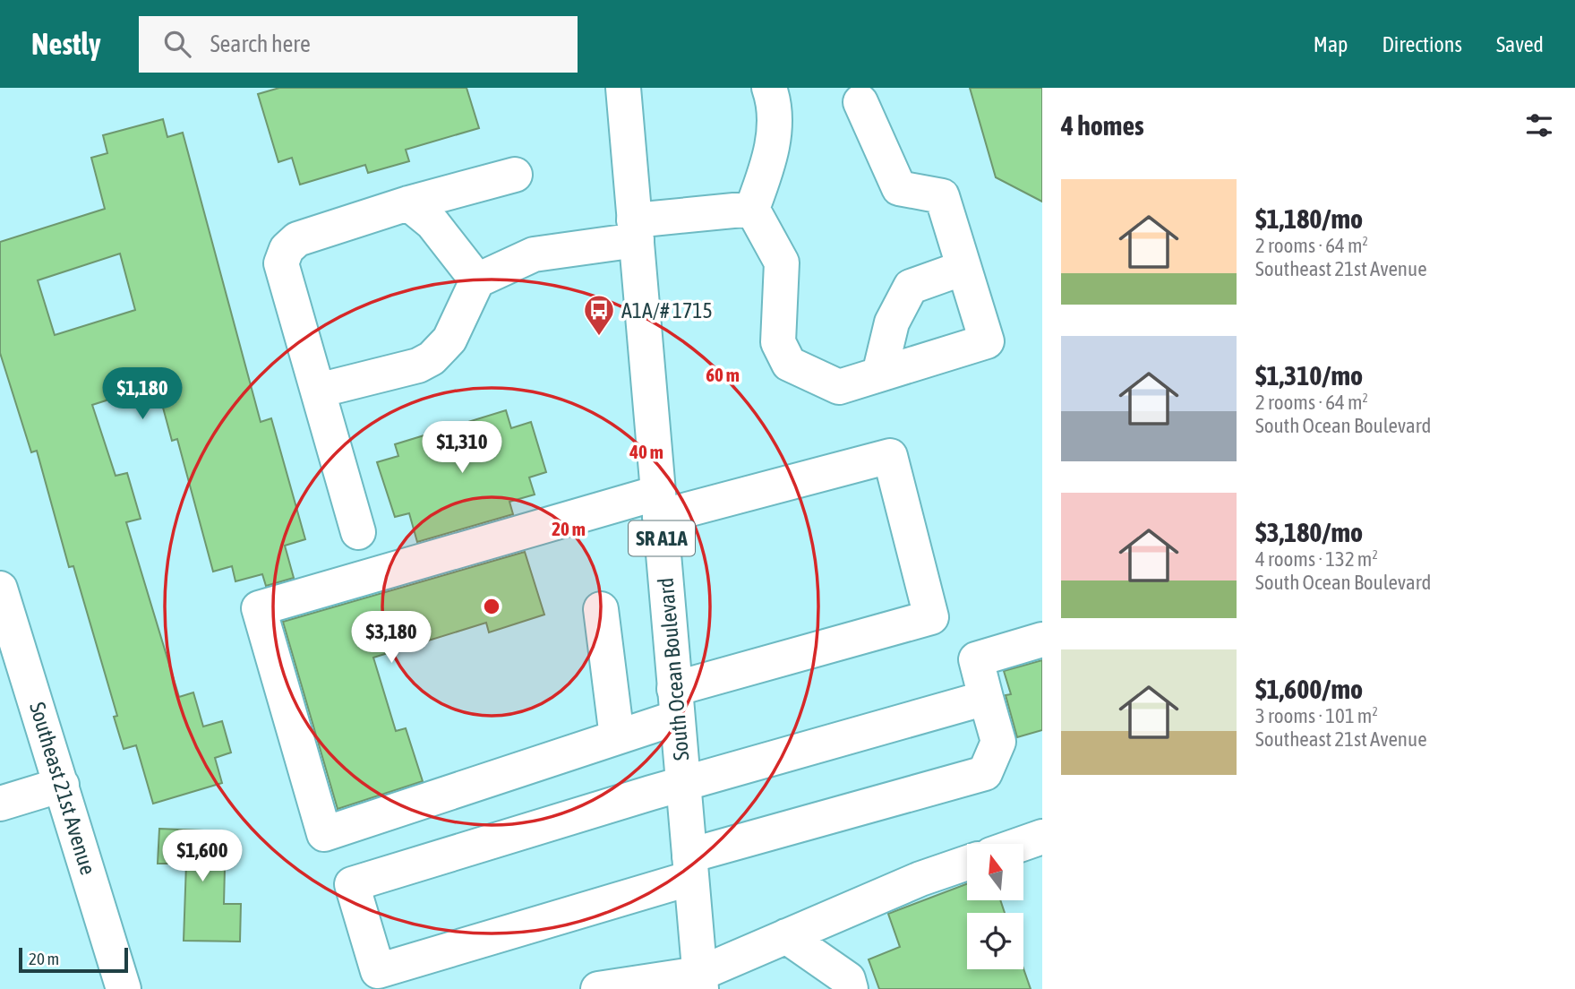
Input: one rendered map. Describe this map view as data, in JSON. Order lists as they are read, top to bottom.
{
  "streets": {
    "main road": ["SR A1A", "South Ocean Boulevard", "Southeast 21st Avenue"]
  },
  "places": {
    "bus stop": ["A1A/# 1715"]
  },
  "scale_bar": "20 m",
  "north": "top",
  "page": {
    "header": "Nestly",
    "search": "Search here",
    "nav": ["Map", "Directions", "Saved"],
    "heading": "4 homes",
    "list": [
      {
        "name": "$1,180/mo",
        "note": "2 rooms · 64 m² · Southeast 21st Avenue"
      },
      {
        "name": "$1,310/mo",
        "note": "2 rooms · 64 m² · South Ocean Boulevard"
      },
      {
        "name": "$3,180/mo",
        "note": "4 rooms · 132 m² · South Ocean Boulevard"
      },
      {
        "name": "$1,600/mo",
        "note": "3 rooms · 101 m² · Southeast 21st Avenue"
      }
    ],
    "price": [
      "$1,180",
      "$1,310",
      "$3,180",
      "$1,600"
    ],
    "scale": "20 m"
  },
  "rings": ["60 m", "40 m", "20 m"]
}
